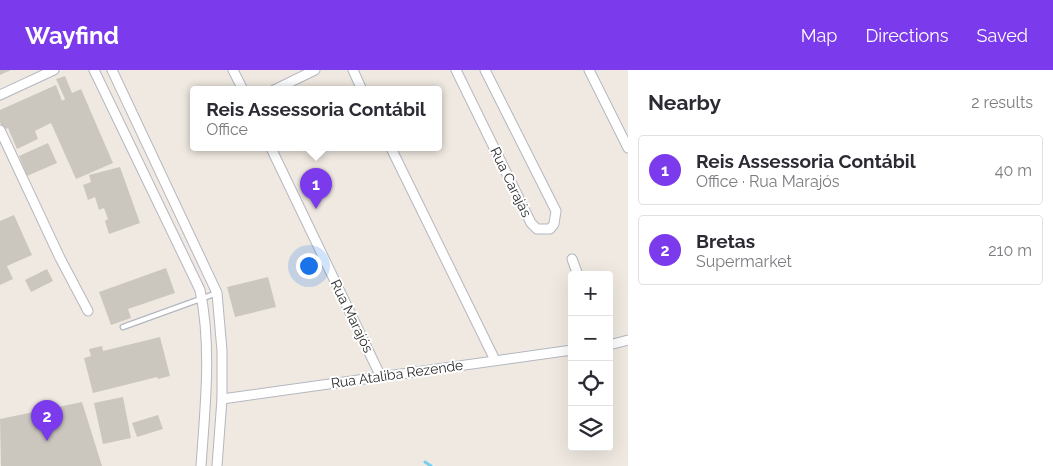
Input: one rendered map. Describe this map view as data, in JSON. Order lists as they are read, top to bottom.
{
  "streets": {
    "street": ["Rua Carajás", "Rua Marajós", "Rua Ataliba Rezende"]
  },
  "crossings": [
    ["Rua Marajós", "Rua Ataliba Rezende"]
  ],
  "page": {
    "header": "Wayfind",
    "nav": ["Map", "Directions", "Saved"],
    "heading": ["Nearby", "2 results"],
    "popup": ["Reis Assessoria Contábil", "Office"],
    "list": [
      {
        "mark": "1",
        "name": "Reis Assessoria Contábil",
        "note": "Office · Rua Marajós",
        "value": "40 m"
      },
      {
        "mark": "2",
        "name": "Bretas",
        "note": "Supermarket",
        "value": "210 m"
      }
    ],
    "pins": ["1", "2"],
    "map_buttons": ["+", "−"]
  }
}
